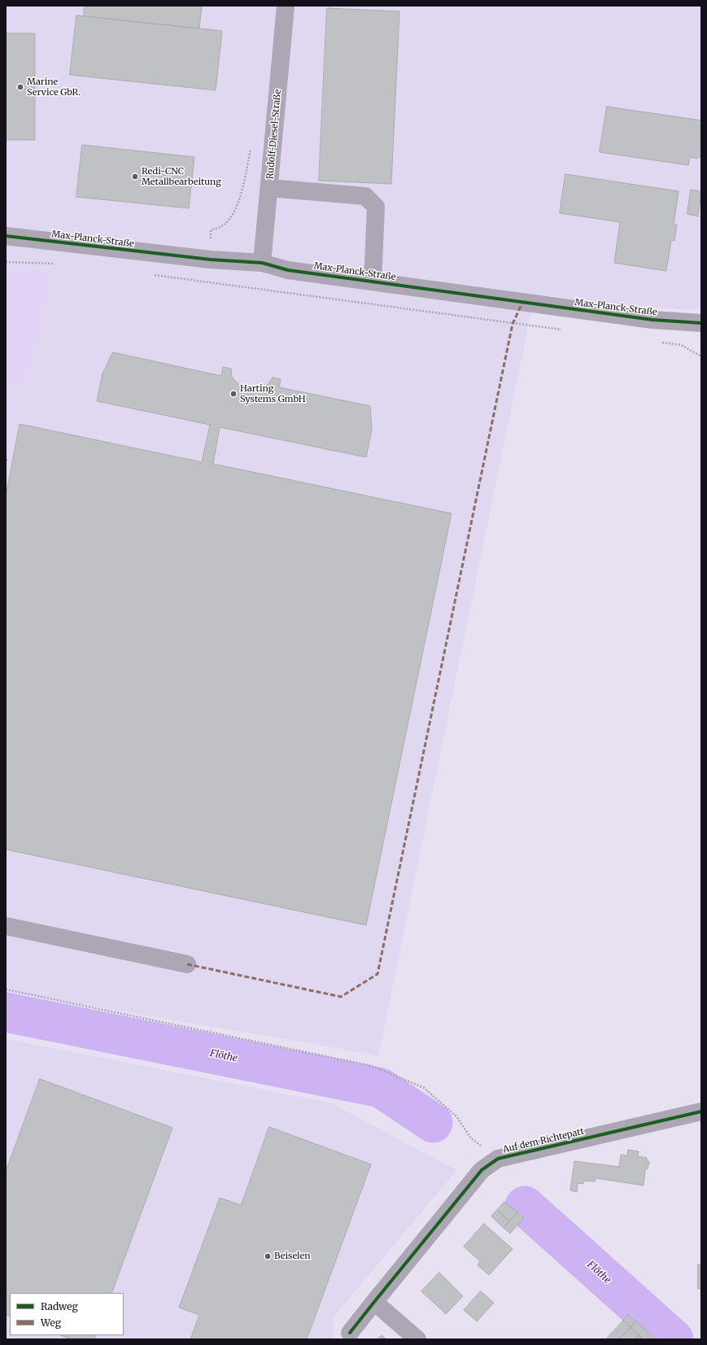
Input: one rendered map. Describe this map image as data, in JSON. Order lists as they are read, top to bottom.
{
  "streets": {
    "street": ["Rudolf-Diesel-Straße", "Max-Planck-Straße", "Auf dem Richtepatt"]
  },
  "crossings": [
    ["Rudolf-Diesel-Straße", "Max-Planck-Straße"]
  ],
  "water": ["Flöthe"],
  "places": [
    "Marine Service GbR.",
    "Redi-CNC Metallbearbeitung",
    "Harting Systems GmbH",
    "Beiselen"
  ],
  "legend": ["Radweg", "Weg"]
}
